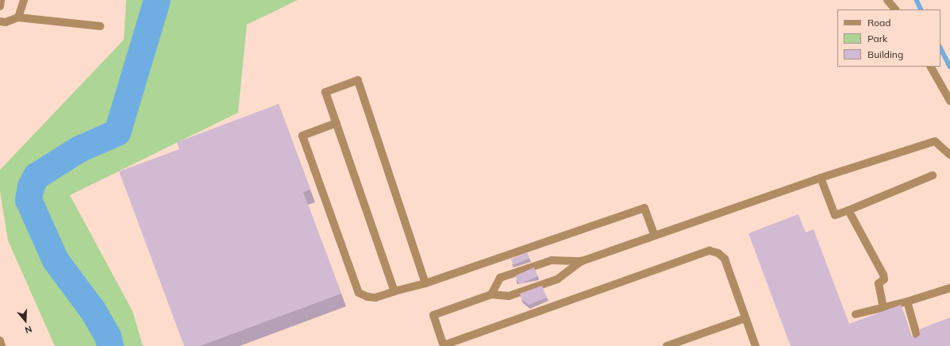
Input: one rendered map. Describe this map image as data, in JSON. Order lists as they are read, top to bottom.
{
  "legend": ["Road", "Park", "Building"],
  "north": "bottom"
}
